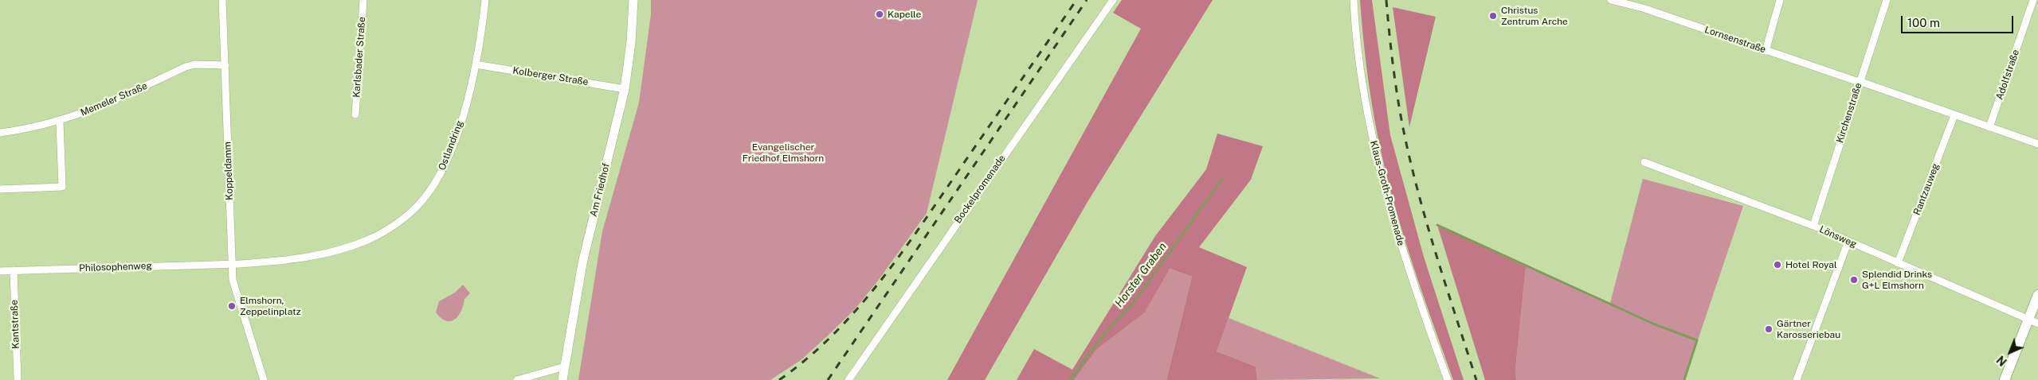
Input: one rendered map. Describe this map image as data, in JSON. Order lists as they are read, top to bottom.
{
  "streets": {
    "street": [
      "Lornsenstraße",
      "Karlsbader Straße",
      "Adolfstraße",
      "Kolberger Straße",
      "Memeler Straße",
      "Kirchenstraße",
      "Ostlandring",
      "Koppeldamm",
      "Bockelpromenade",
      "Rantzauweg",
      "Am Friedhof",
      "Klaus-Groth-Promenade",
      "Lönsweg",
      "Philosophenweg",
      "Kantstraße"
    ]
  },
  "crossings": [
    ["Lornsenstraße", "Adolfstraße"],
    ["Lornsenstraße", "Kirchenstraße"],
    ["Lornsenstraße", "Rantzauweg"],
    ["Kolberger Straße", "Ostlandring"],
    ["Kolberger Straße", "Am Friedhof"],
    ["Memeler Straße", "Koppeldamm"],
    ["Kirchenstraße", "Lönsweg"],
    ["Ostlandring", "Koppeldamm"],
    ["Ostlandring", "Philosophenweg"],
    ["Koppeldamm", "Philosophenweg"],
    ["Rantzauweg", "Lönsweg"],
    ["Philosophenweg", "Kantstraße"]
  ],
  "water": ["Horster Graben"],
  "parks": ["Evangelischer Friedhof Elmshorn"],
  "places": [
    "Kapelle",
    "Christus Zentrum Arche",
    "Hotel Royal",
    "Splendid Drinks G+L Elmshorn",
    "Elmshorn, Zeppelinplatz",
    "Gärtner Karosseriebau"
  ],
  "scale_bar": "100 m",
  "north": "bottom left"
}
